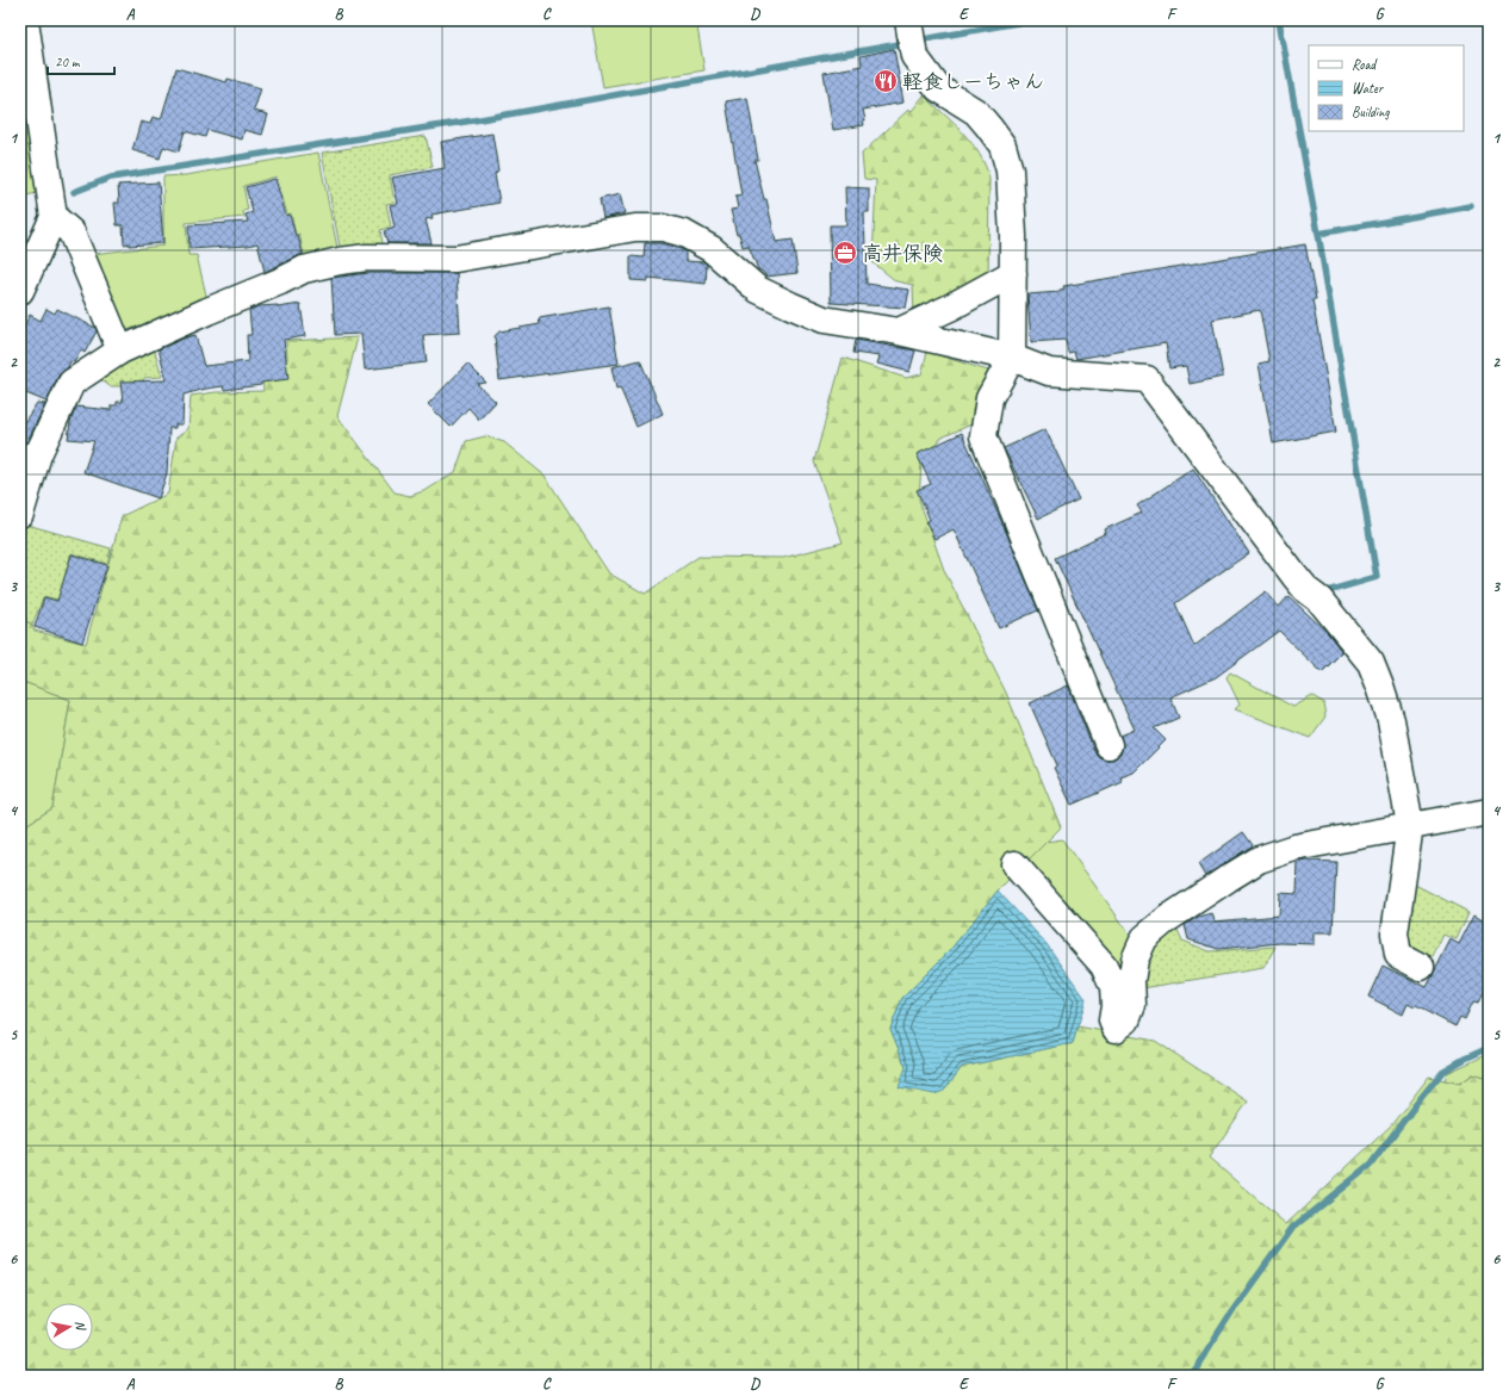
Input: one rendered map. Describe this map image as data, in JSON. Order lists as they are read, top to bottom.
{
  "places": {
    "restaurant": ["軽食しーちゃん"],
    "office": ["高井保険"]
  },
  "legend": ["Road", "Water", "Building"],
  "scale_bar": "20 m",
  "north": "right",
  "grid": {
    "columns": [
      "A",
      "B",
      "C",
      "D",
      "E",
      "F",
      "G"
    ],
    "rows": [
      "1",
      "2",
      "3",
      "4",
      "5",
      "6"
    ]
  }
}
